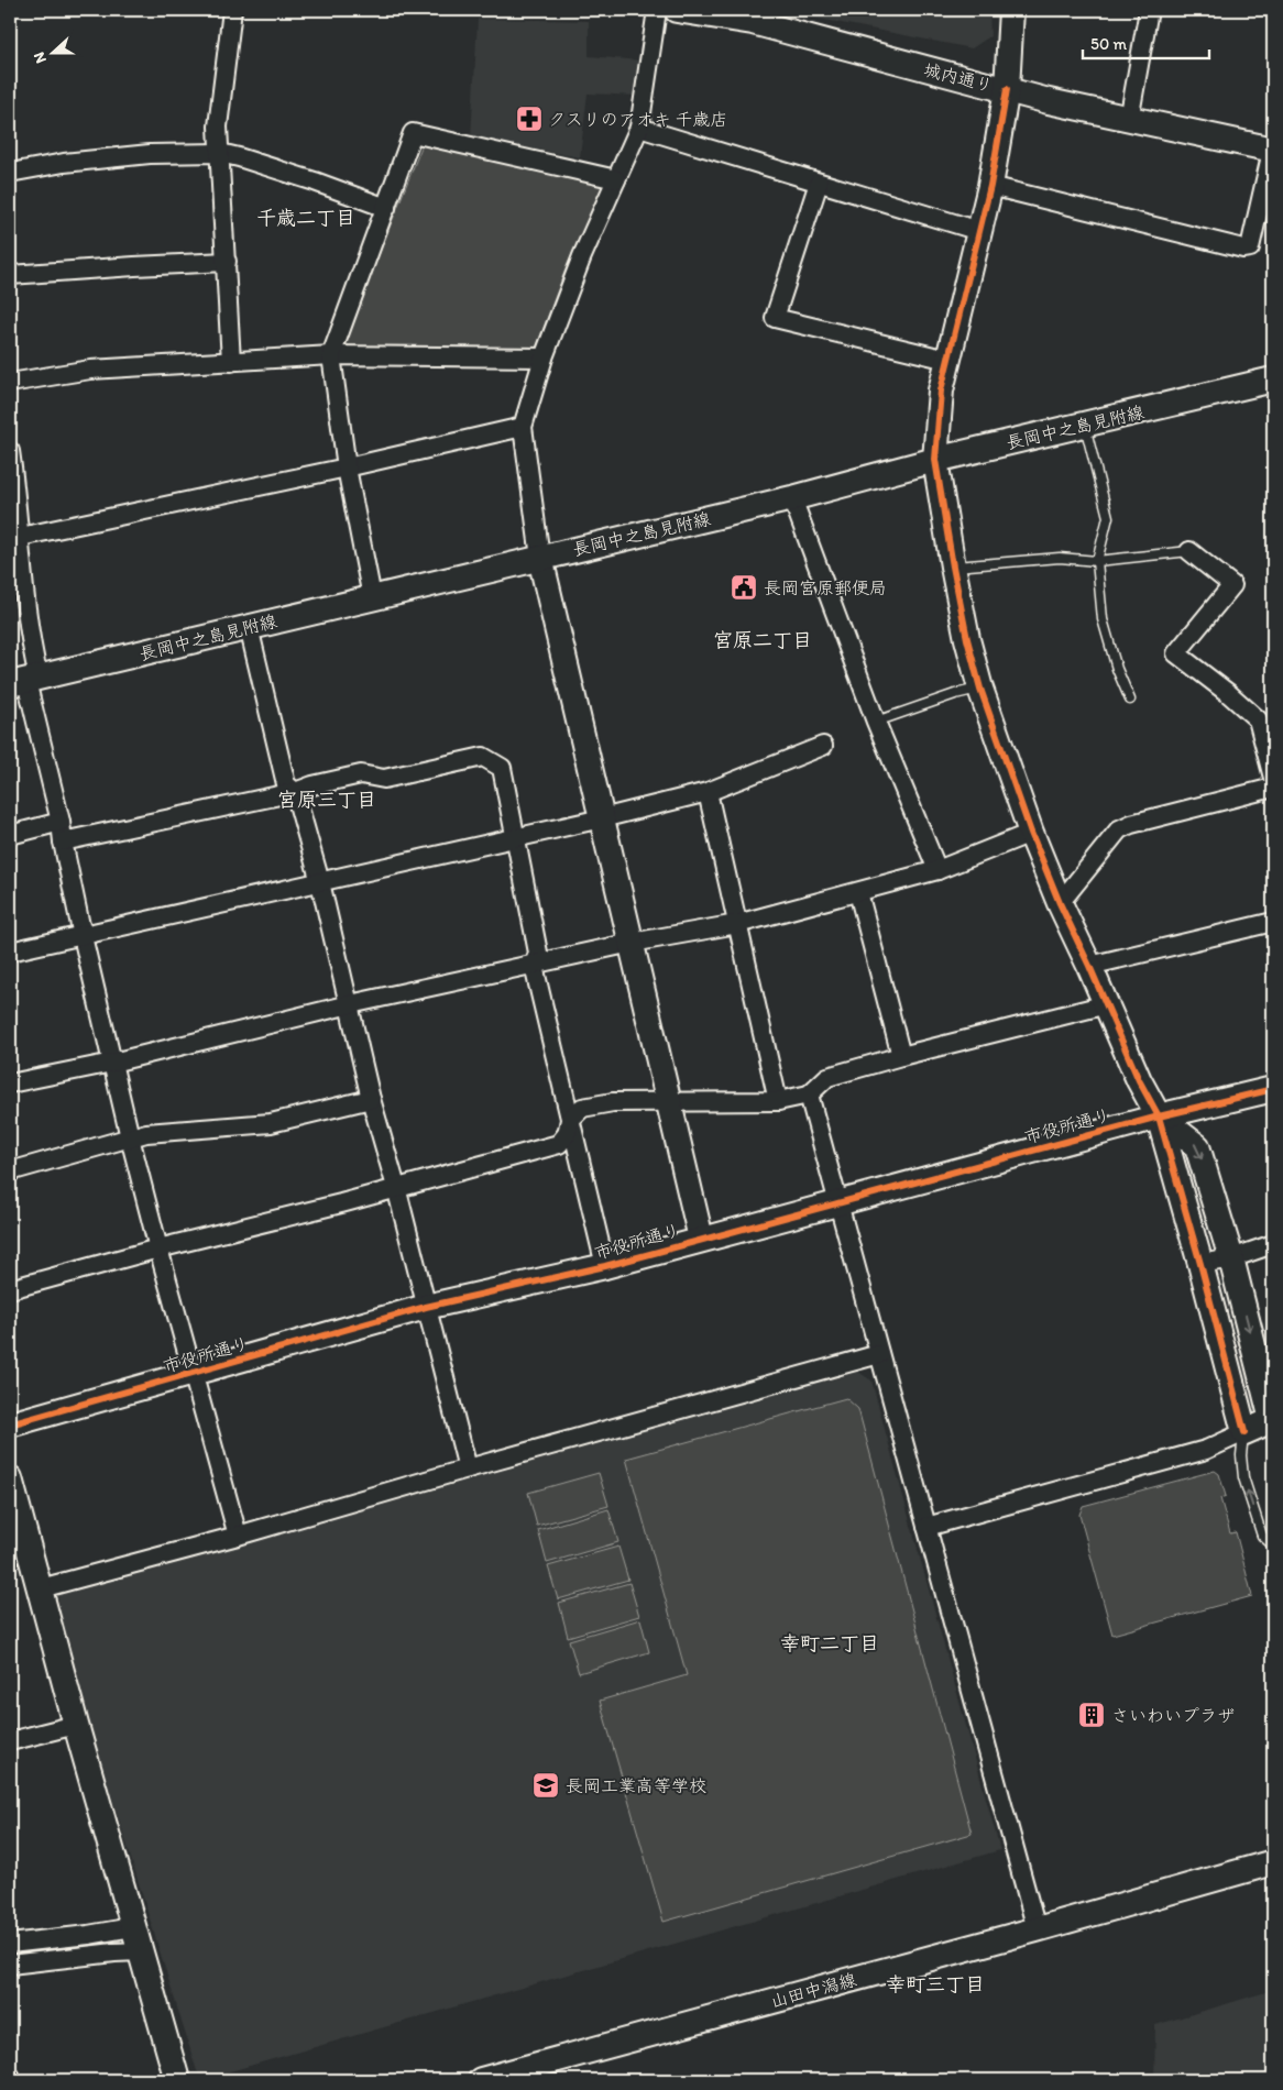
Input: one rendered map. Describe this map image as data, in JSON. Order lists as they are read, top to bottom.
{
  "streets": {
    "street": [
      "城内通り",
      "長岡中之島見附線",
      "市役所通り",
      "山田中潟線"
    ]
  },
  "districts": [
    "千歳二丁目",
    "宮原二丁目",
    "宮原三丁目",
    "幸町二丁目",
    "幸町三丁目"
  ],
  "places": {
    "pharmacy": ["クスリのアオキ 千歳店"],
    "public building": ["長岡宮原郵便局"],
    "building": ["さいわいプラザ"],
    "school or university": ["長岡工業高等学校"]
  },
  "scale_bar": "50 m",
  "north": "left"
}
